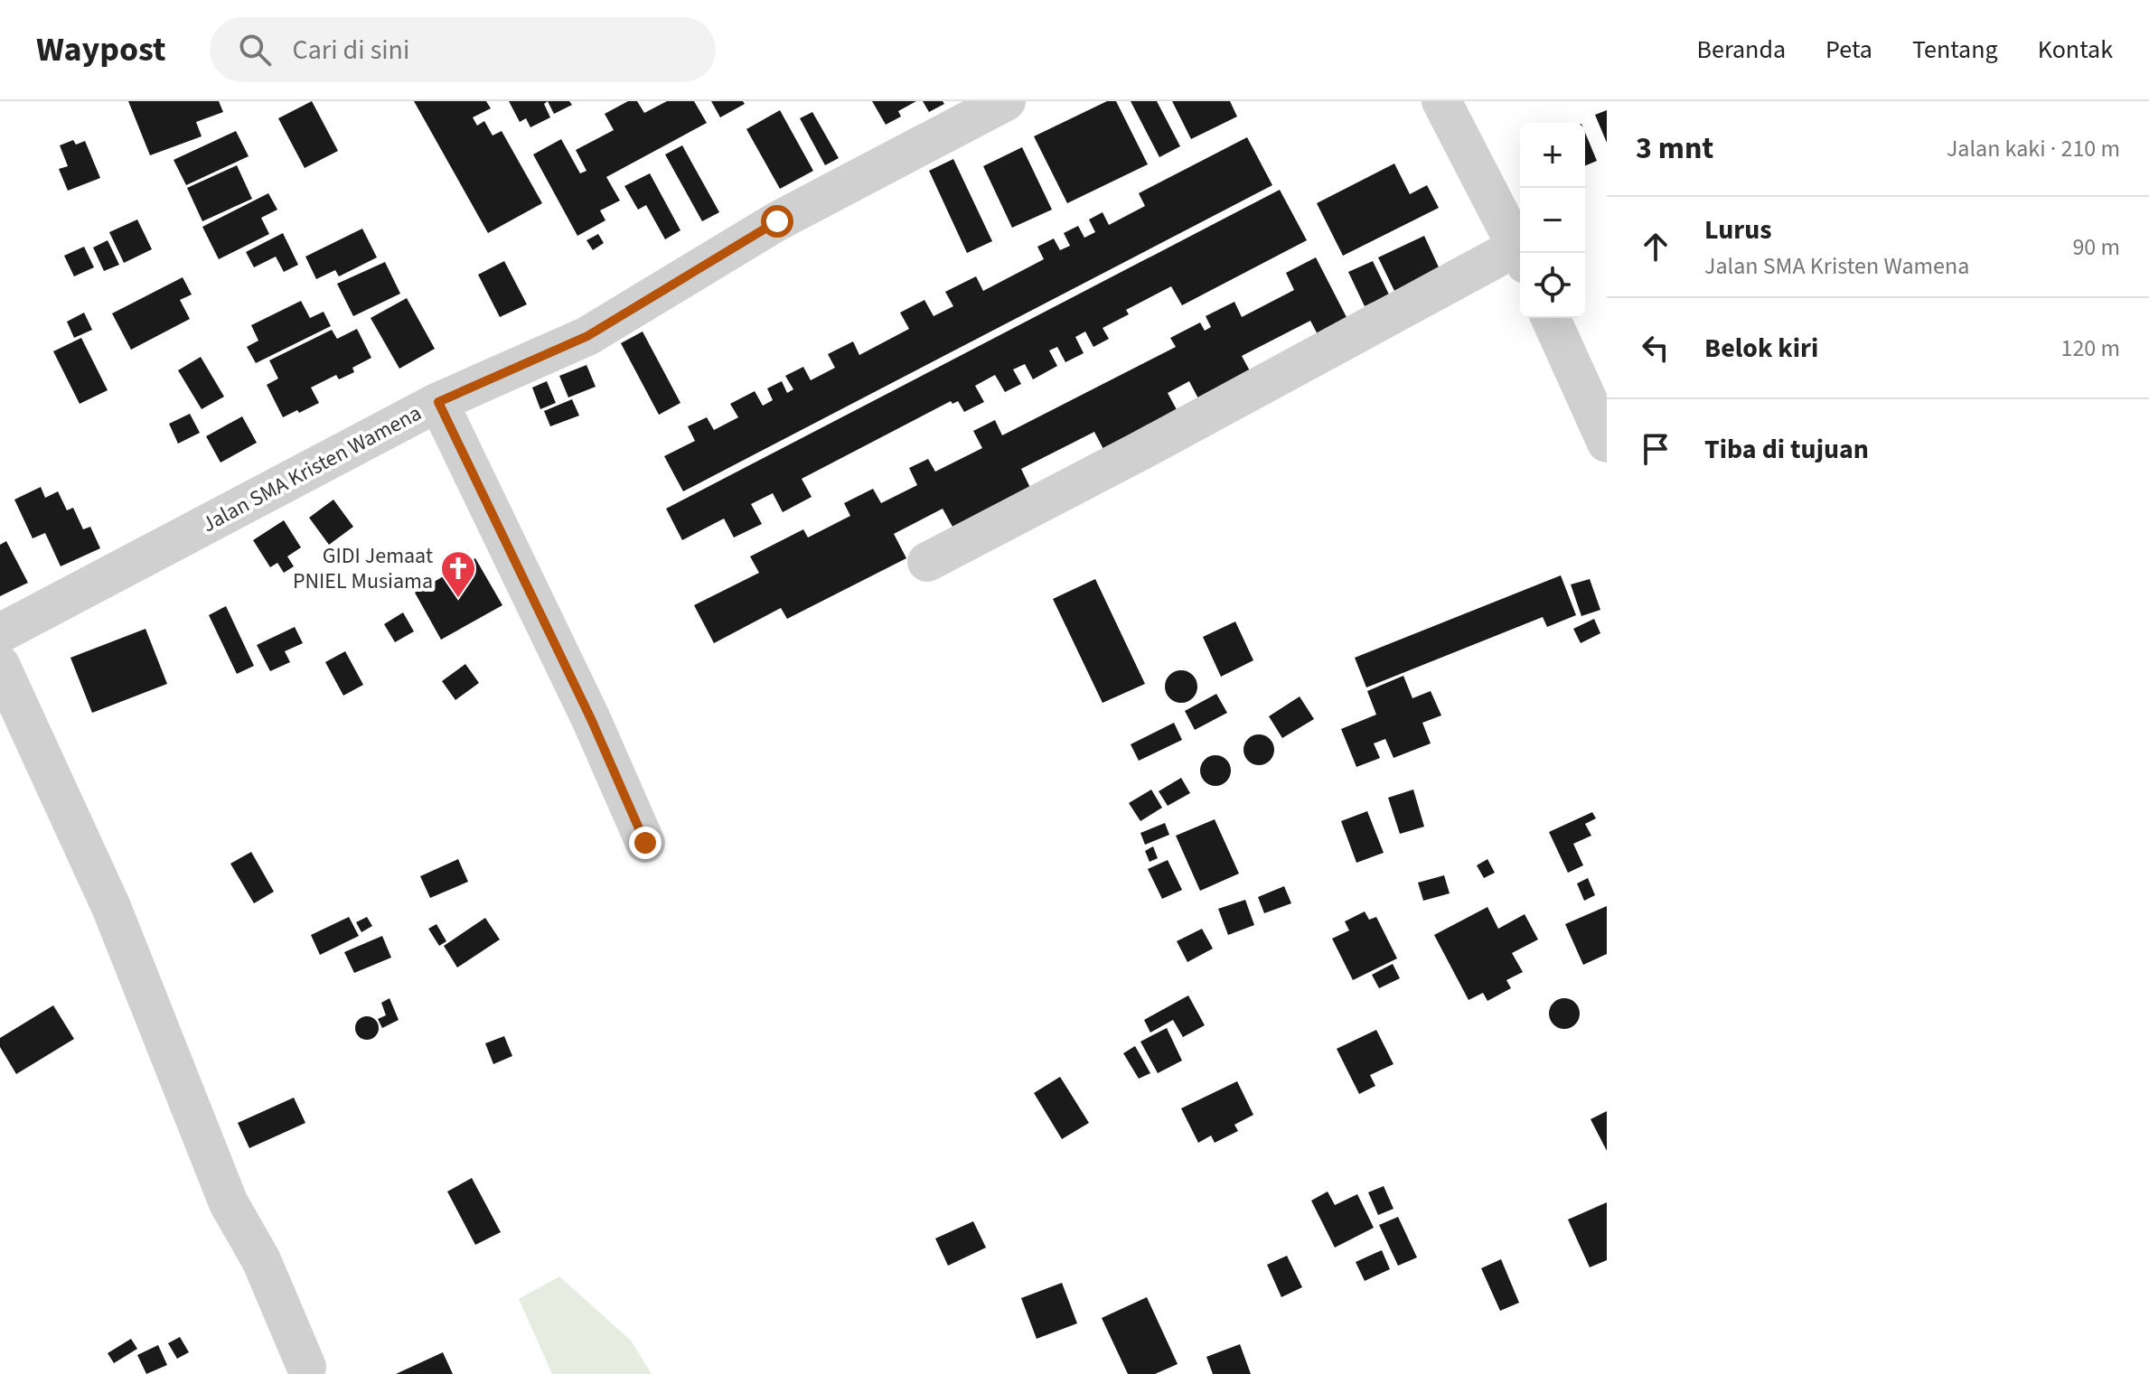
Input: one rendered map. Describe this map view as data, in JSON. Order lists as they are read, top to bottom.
{
  "streets": {
    "street": ["Jalan SMA Kristen Wamena"]
  },
  "places": {
    "church": ["GIDI Jemaat PNIEL Musiama"]
  },
  "page": {
    "header": "Waypost",
    "search": "Cari di sini",
    "nav": [
      "Beranda",
      "Peta",
      "Tentang",
      "Kontak"
    ],
    "heading": ["3 mnt", "Jalan kaki · 210 m"],
    "map_buttons": ["+", "−"],
    "list": [
      ["Lurus", "Jalan SMA Kristen Wamena", "90 m"],
      ["Belok kiri", "120 m"],
      "Tiba di tujuan"
    ]
  }
}
